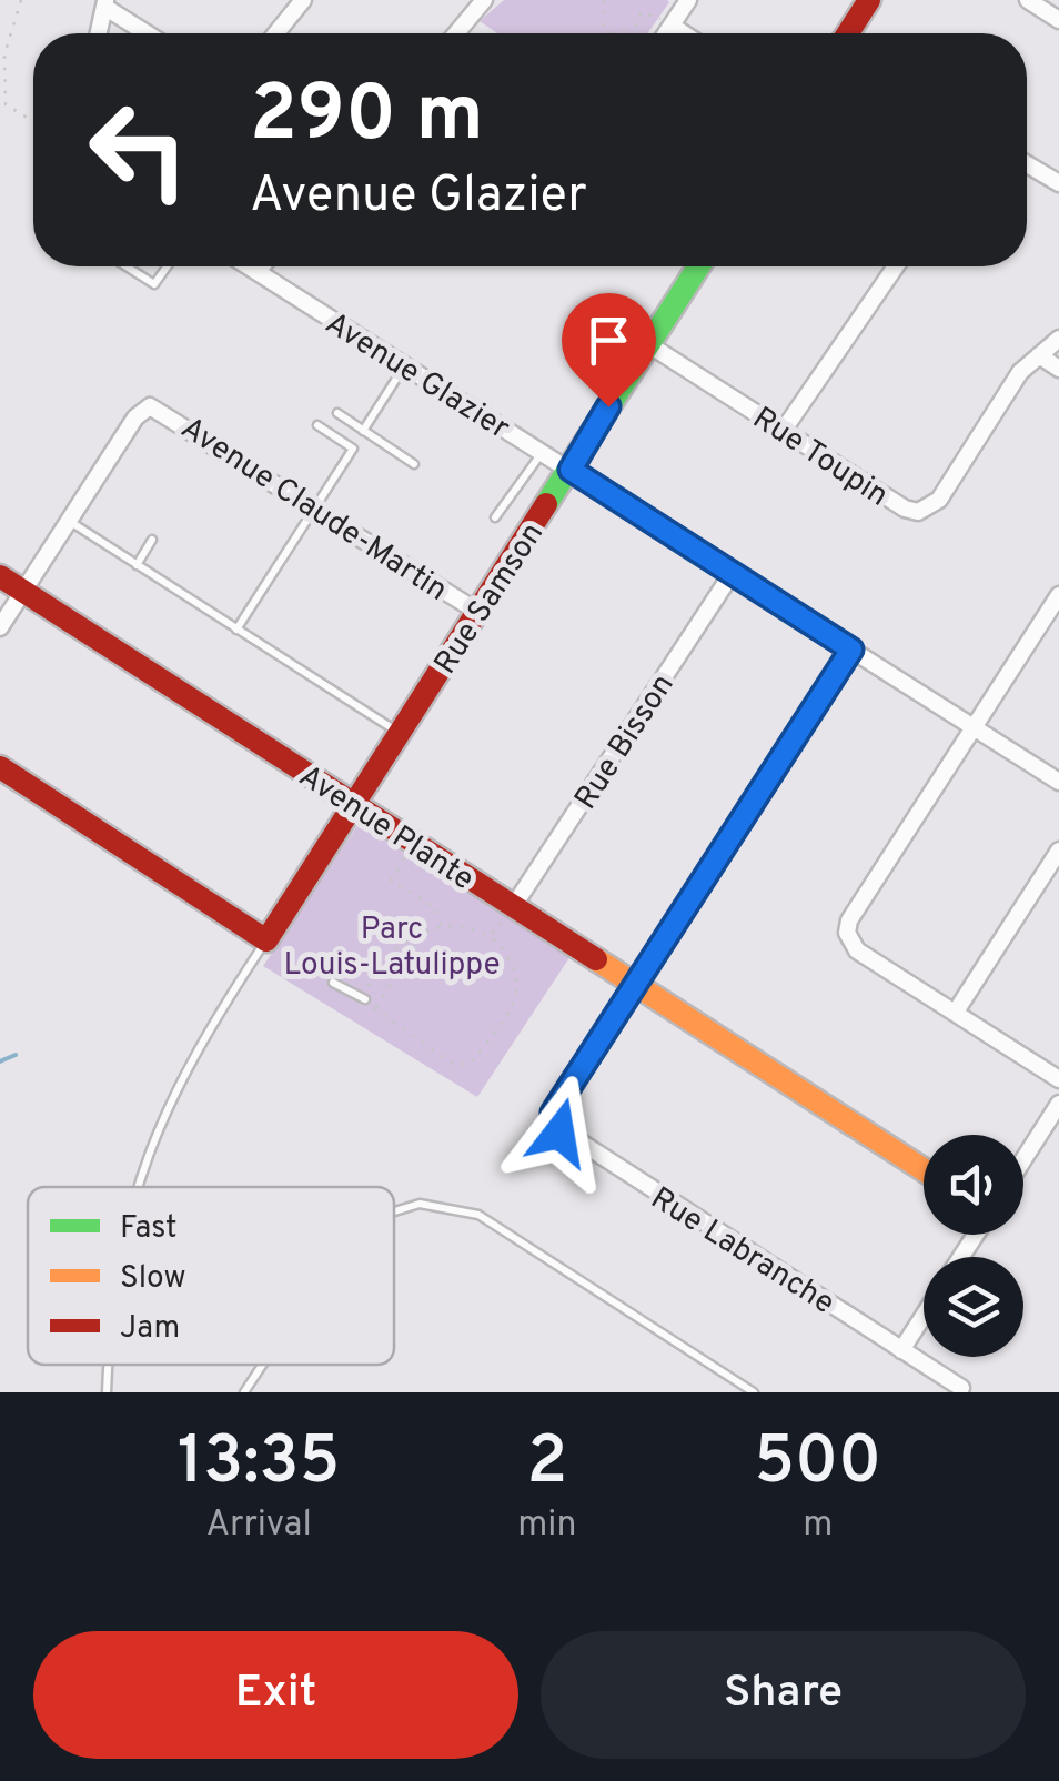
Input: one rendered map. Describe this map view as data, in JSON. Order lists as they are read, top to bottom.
{
  "streets": {
    "street": [
      "Avenue Glazier",
      "Rue Toupin",
      "Avenue Claude-Martin",
      "Rue Samson",
      "Rue Bisson",
      "Avenue Plante",
      "Rue Labranche"
    ]
  },
  "crossings": [
    ["Avenue Glazier", "Rue Samson"],
    ["Avenue Glazier", "Rue Bisson"],
    ["Avenue Glazier", "Rue Labranche"],
    ["Rue Toupin", "Rue Samson"],
    ["Avenue Claude-Martin", "Rue Samson"],
    ["Rue Samson", "Avenue Plante"],
    ["Rue Bisson", "Avenue Plante"],
    ["Avenue Plante", "Rue Labranche"]
  ],
  "parks": ["Parc Louis-Latulippe"],
  "legend": ["Fast", "Slow", "Jam"],
  "page": {
    "turn": ["290 m", "Avenue Glazier"],
    "eta": [
      "13:35",
      "Arrival",
      "2",
      "min",
      "500",
      "m"
    ],
    "buttons": ["Exit", "Share"]
  }
}
